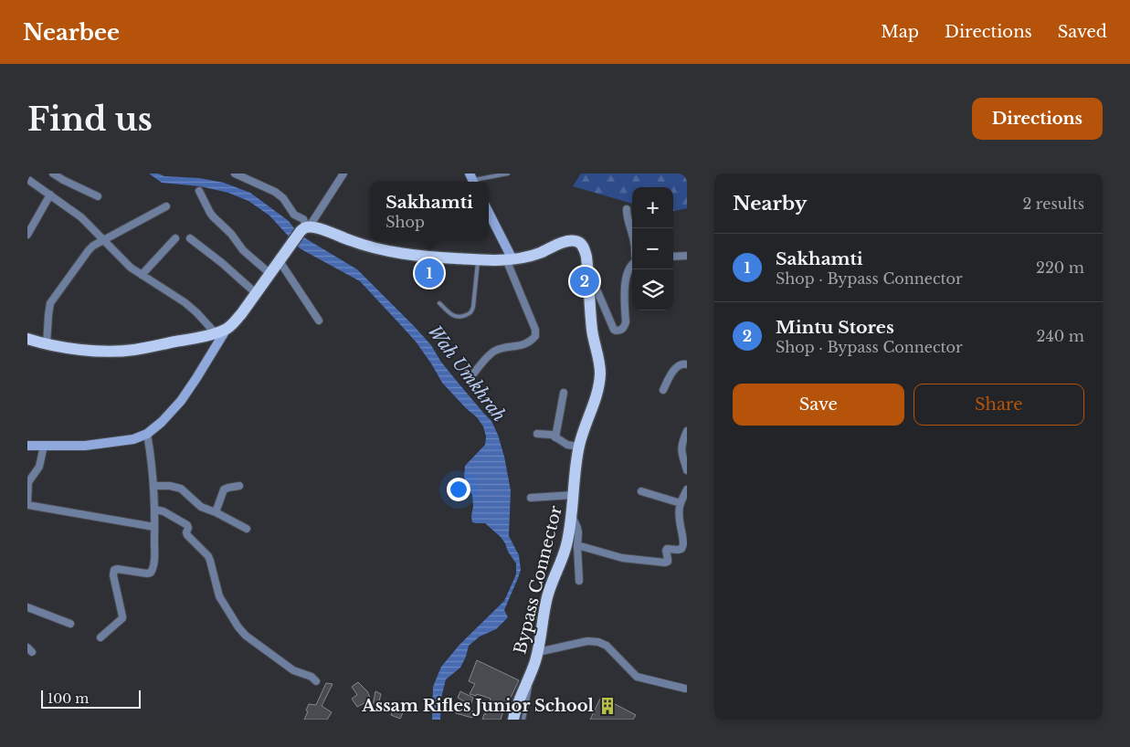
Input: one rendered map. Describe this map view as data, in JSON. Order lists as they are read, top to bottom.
{
  "streets": {
    "main road": ["Bypass Connector"]
  },
  "water": ["Wah Umkhrah"],
  "places": {
    "building": ["Assam Rifles Junior School"]
  },
  "scale_bar": "100 m",
  "page": {
    "header": "Nearbee",
    "nav": ["Map", "Directions", "Saved"],
    "buttons": [
      "Directions",
      ["Save", "Share"]
    ],
    "title": "Find us",
    "heading": ["Nearby", "2 results"],
    "popup": ["Sakhamti", "Shop"],
    "map_buttons": ["+", "−"],
    "list": [
      {
        "mark": "1",
        "name": "Sakhamti",
        "note": "Shop · Bypass Connector",
        "value": "220 m"
      },
      {
        "mark": "2",
        "name": "Mintu Stores",
        "note": "Shop · Bypass Connector",
        "value": "240 m"
      }
    ],
    "pins": ["1", "2"],
    "scale": "100 m"
  }
}
